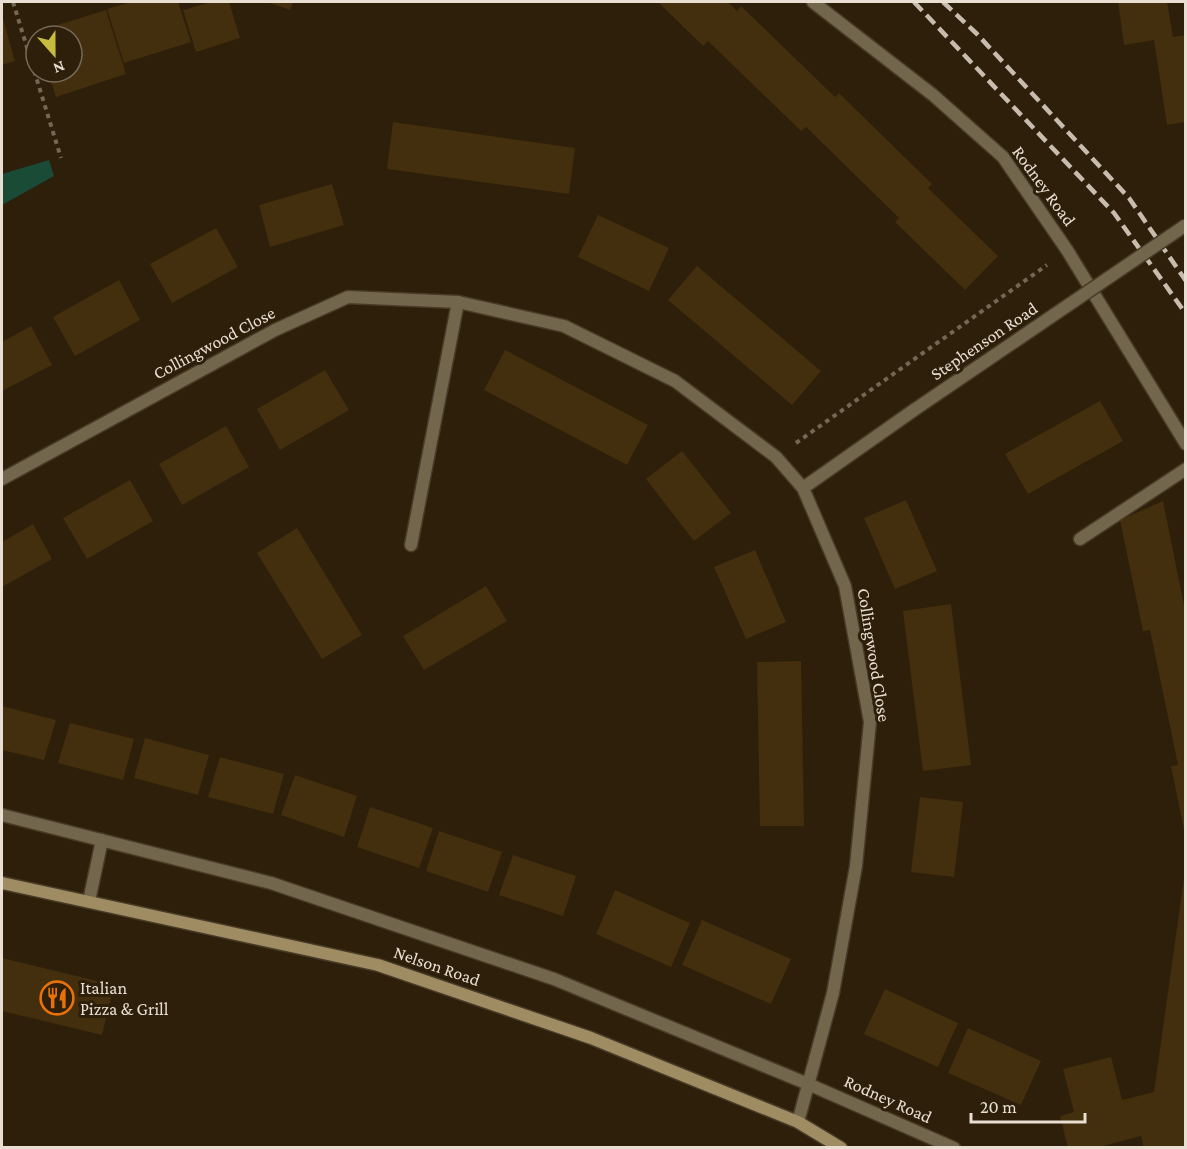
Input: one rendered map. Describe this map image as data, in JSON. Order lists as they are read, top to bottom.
{
  "streets": {
    "main road": ["Nelson Road"],
    "street": ["Rodney Road", "Stephenson Road", "Collingwood Close"]
  },
  "crossings": [
    ["Rodney Road", "Collingwood Close"],
    ["Stephenson Road", "Collingwood Close"],
    ["Collingwood Close", "Nelson Road"]
  ],
  "places": {
    "restaurant": ["Italian Pizza & Grill"]
  },
  "scale_bar": "20 m",
  "north": "bottom"
}
